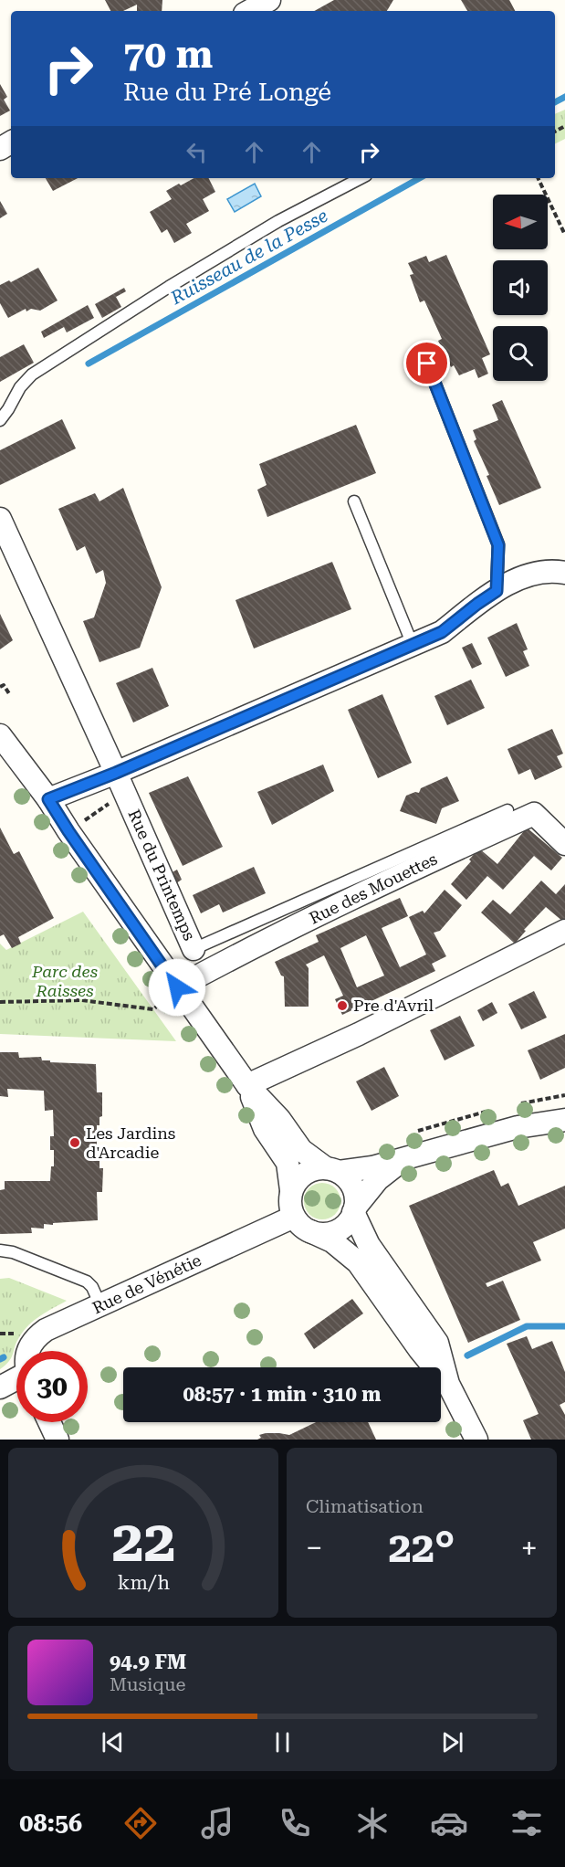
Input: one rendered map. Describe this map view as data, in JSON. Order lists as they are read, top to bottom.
{
  "streets": {
    "street": ["Rue du Printemps", "Rue des Mouettes", "Rue de Vénétie"]
  },
  "water": ["Ruisseau de la Pesse"],
  "parks": ["Parc des Raisses"],
  "places": ["Pre d'Avril", "Les Jardins d'Arcadie"],
  "north": "left",
  "page": {
    "turn": ["70 m", "Rue du Pré Longé"],
    "limit": "30",
    "trip": "08:57 · 1 min · 310 m",
    "tile": "Climatisation",
    "heat": ["−", "22°", "+"],
    "song": ["94.9 FM", "Musique"],
    "tabs": "08:56",
    "gauge": ["22", "km/h"]
  }
}
